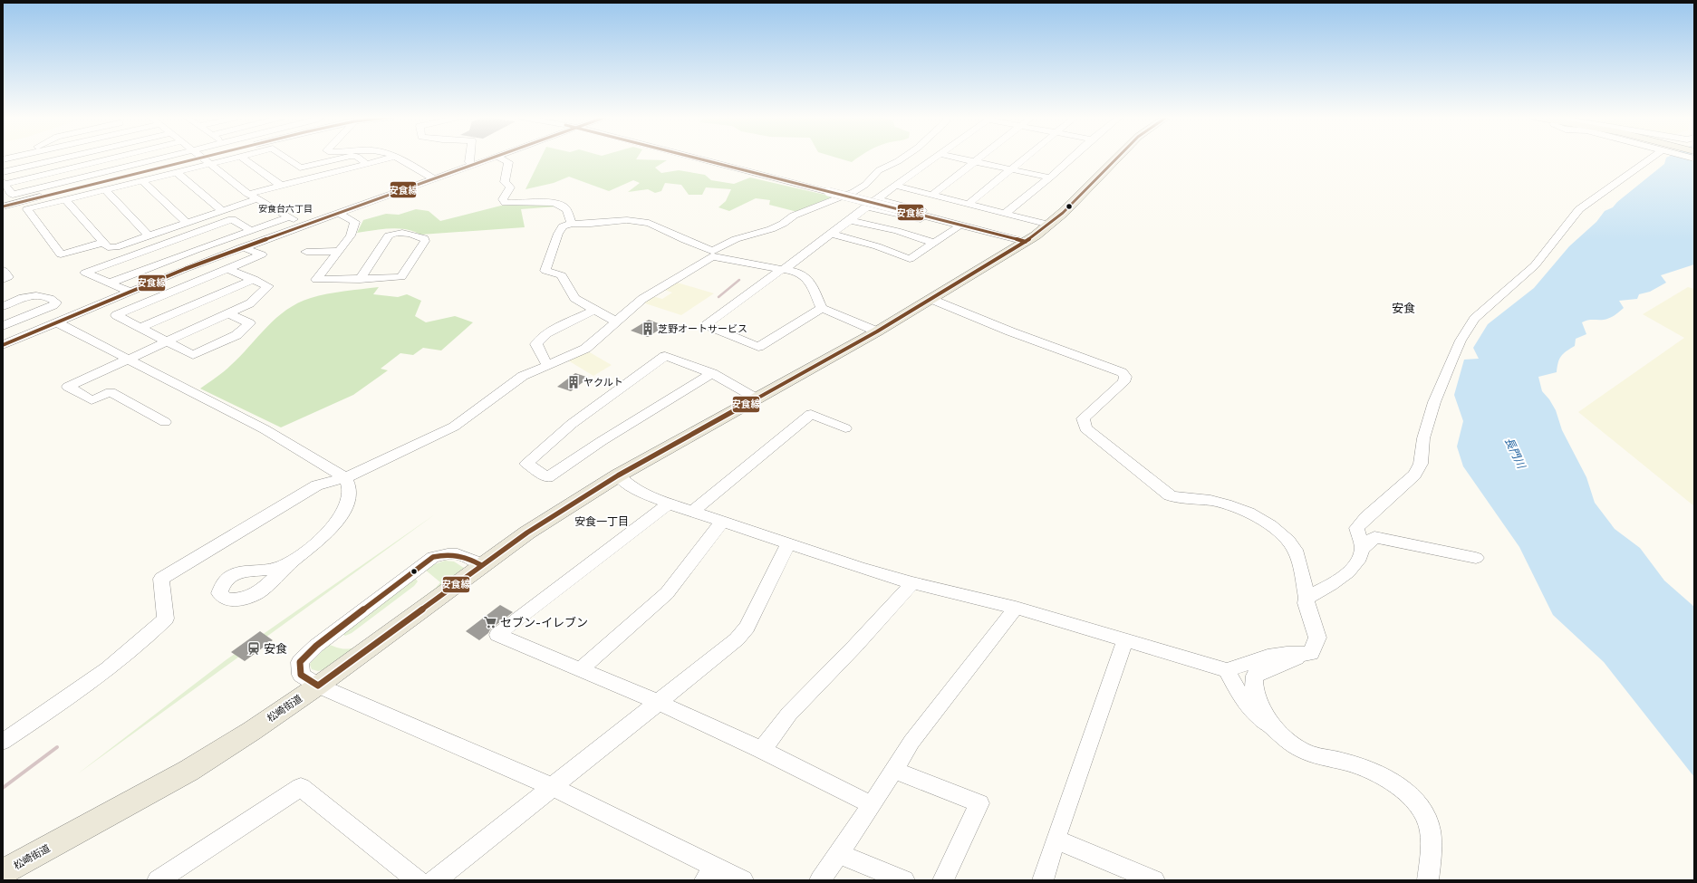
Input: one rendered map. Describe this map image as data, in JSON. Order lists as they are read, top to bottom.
{
  "streets": {
    "main road": ["松崎街道"]
  },
  "districts": ["安食台六丁目", "安食", "安食一丁目"],
  "water": ["長門川"],
  "places": {
    "building": ["芝野オートサービス", "ヤクルト"],
    "supermarket": ["セブン-イレブン"],
    "station": ["安食"]
  },
  "lines": ["transit line 安食線"]
}
